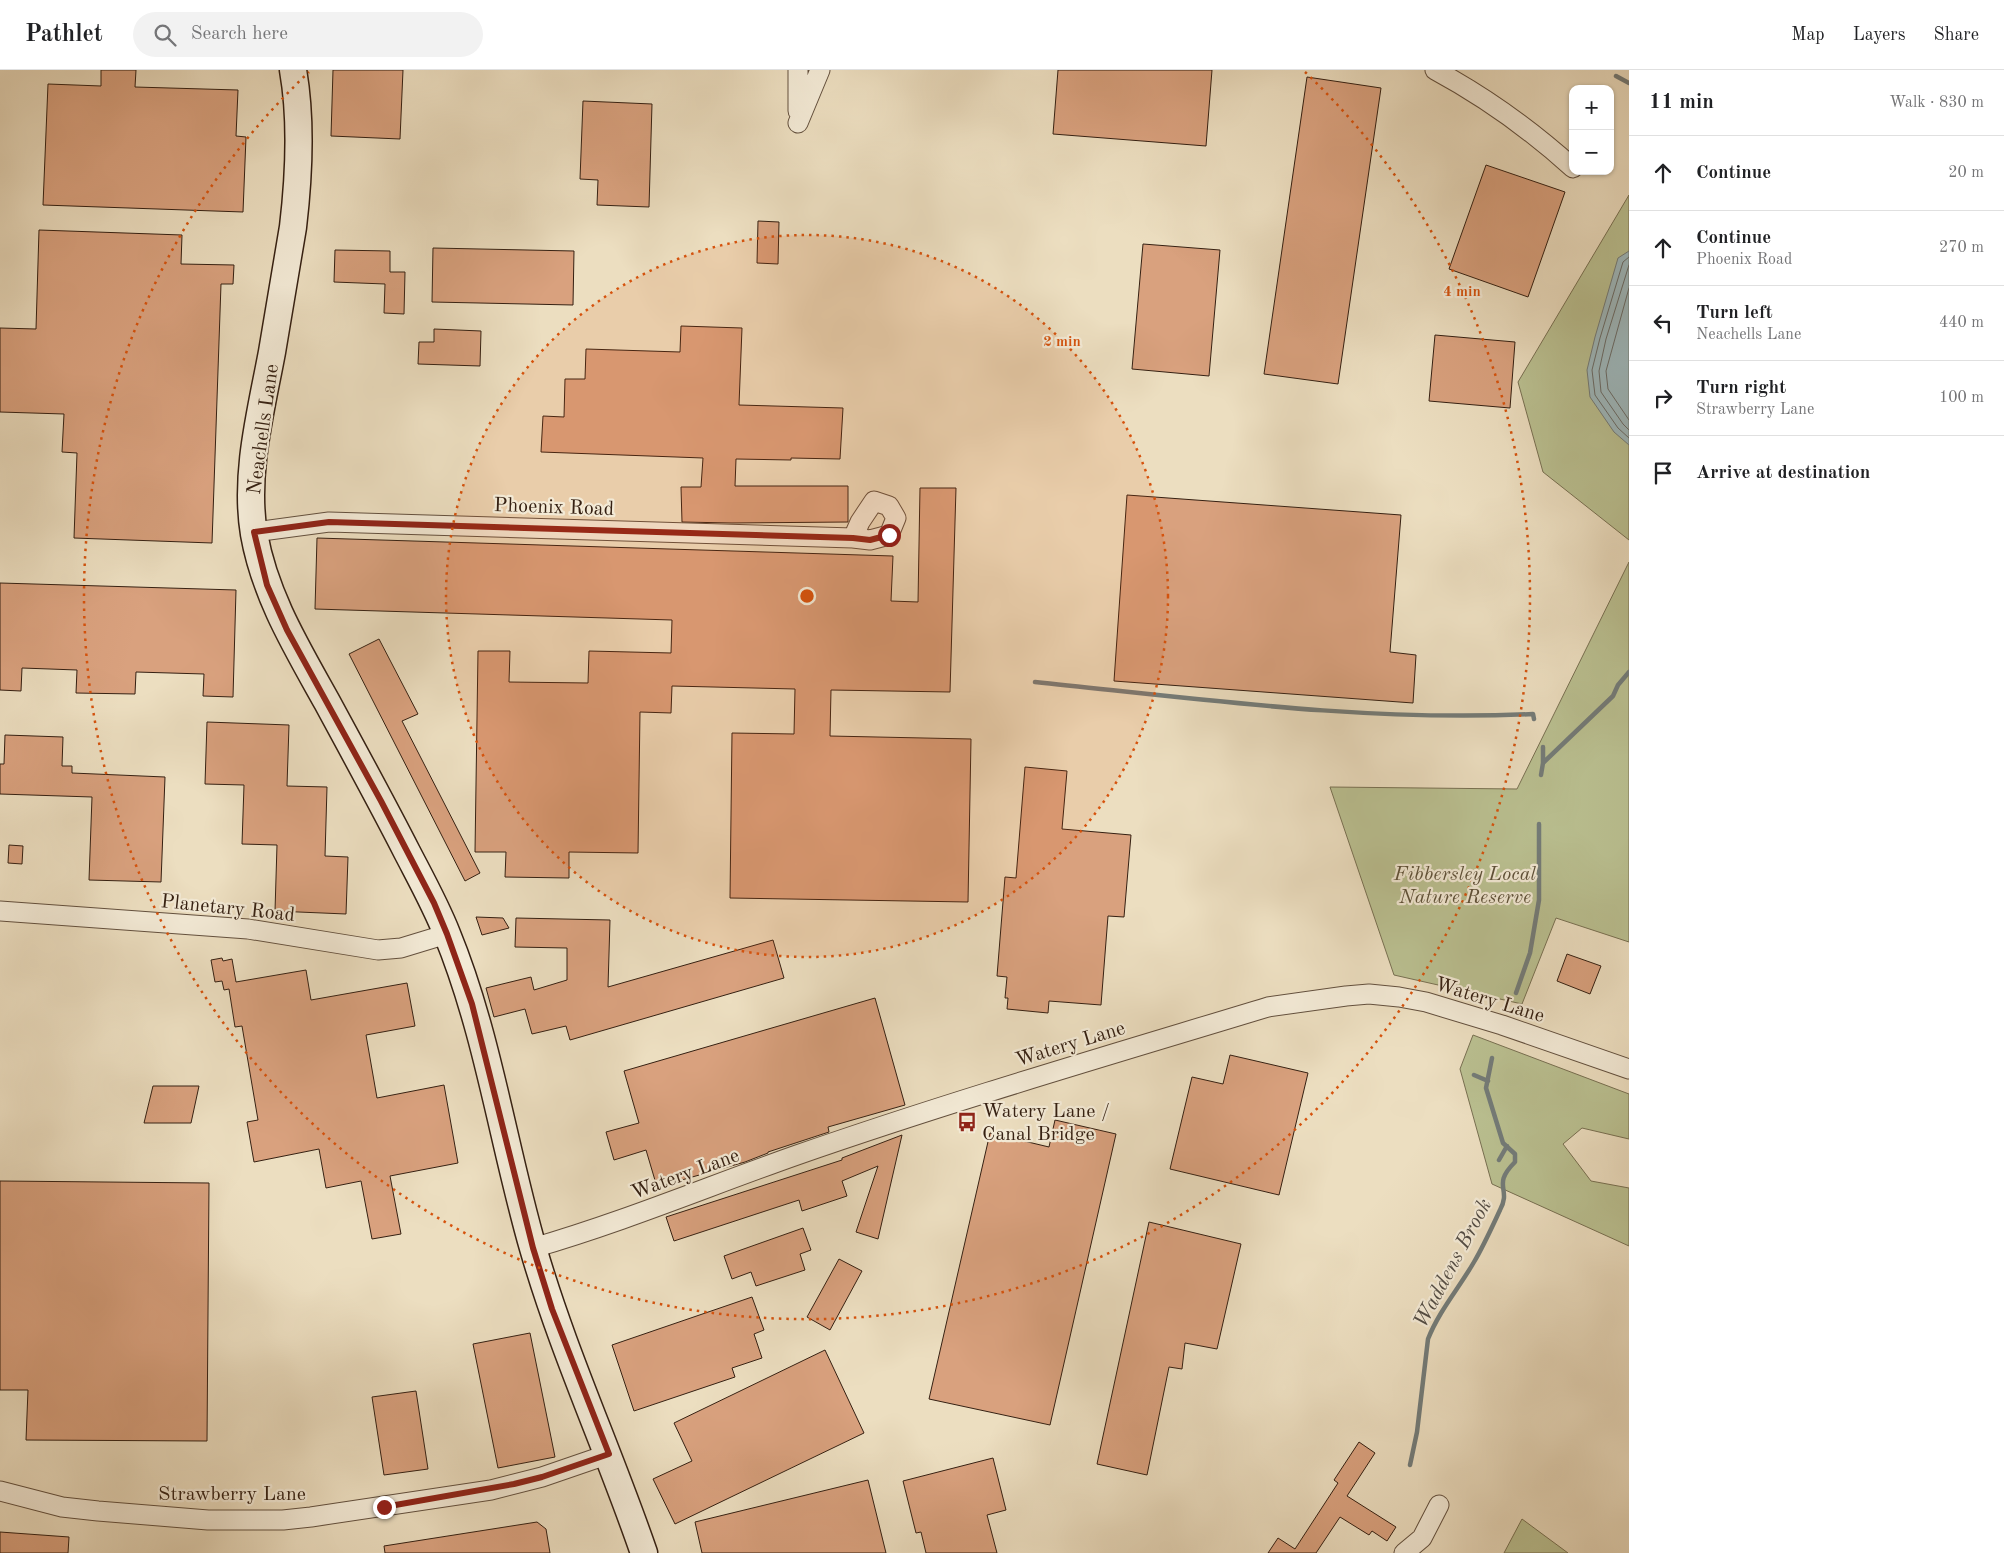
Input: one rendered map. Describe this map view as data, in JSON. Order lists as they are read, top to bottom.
{
  "streets": {
    "street": [
      "Neachells Lane",
      "Phoenix Road",
      "Planetary Road",
      "Watery Lane",
      "Strawberry Lane"
    ]
  },
  "crossings": [
    ["Neachells Lane", "Phoenix Road"],
    ["Neachells Lane", "Planetary Road"],
    ["Neachells Lane", "Watery Lane"],
    ["Neachells Lane", "Strawberry Lane"]
  ],
  "water": ["Waddens Brook"],
  "parks": ["Fibbersley Local Nature Reserve"],
  "places": {
    "bus stop": ["Watery Lane / Canal Bridge"]
  },
  "page": {
    "header": "Pathlet",
    "search": "Search here",
    "nav": ["Map", "Layers", "Share"],
    "heading": ["11 min", "Walk · 830 m"],
    "map_buttons": ["+", "−"],
    "list": [
      ["Continue", "20 m"],
      ["Continue", "Phoenix Road", "270 m"],
      ["Turn left", "Neachells Lane", "440 m"],
      ["Turn right", "Strawberry Lane", "100 m"],
      "Arrive at destination"
    ]
  },
  "rings": ["4 min", "2 min"]
}
